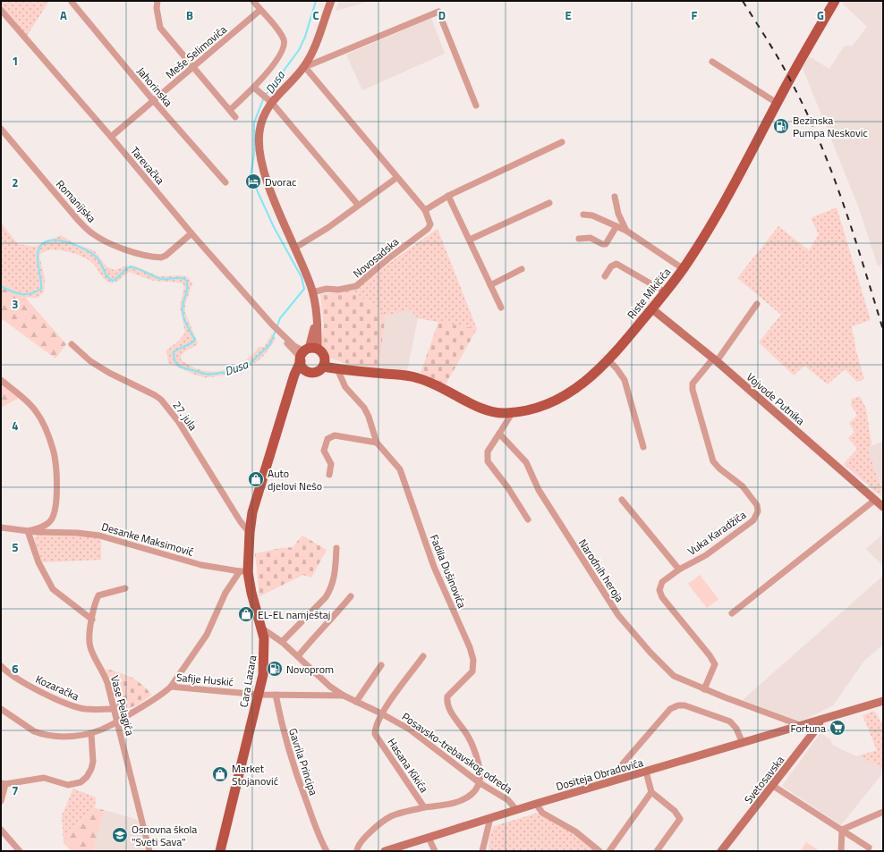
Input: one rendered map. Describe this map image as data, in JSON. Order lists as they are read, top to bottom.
{
  "streets": {
    "main road": ["Riste Mikičića", "Cara Lazara"],
    "street": [
      "Meše Selimovića",
      "Jahorinska",
      "Tarevačka",
      "Romanijska",
      "Novosadska",
      "Vojvode Putnika",
      "27. jula",
      "Vuka Karadžića",
      "Desanke Maksimović",
      "Narodnih heroja",
      "Fadila Dušinovića",
      "Safije Huskić",
      "Kozaračka",
      "Vase Pelagića",
      "Posavsko-trebavskog odreda",
      "Gavrila Principa",
      "Hasana Kikića",
      "Dositeja Obradovića",
      "Svetosavska"
    ]
  },
  "crossings": [
    ["Meše Selimovića", "Jahorinska"],
    ["Meše Selimovića", "Tarevačka"],
    ["Tarevačka", "Romanijska"],
    ["Tarevačka", "Cara Lazara"],
    ["Riste Mikičića", "Vojvode Putnika"],
    ["Riste Mikičića", "Fadila Dušinovića"],
    ["Riste Mikičića", "Cara Lazara"],
    ["Vojvode Putnika", "Vuka Karadžića"],
    ["27. jula", "Cara Lazara"],
    ["Desanke Maksimović", "Cara Lazara"],
    ["Narodnih heroja", "Dositeja Obradovića"],
    ["Fadila Dušinovića", "Posavsko-trebavskog odreda"],
    ["Fadila Dušinovića", "Hasana Kikića"],
    ["Safije Huskić", "Cara Lazara"],
    ["Safije Huskić", "Vase Pelagića"],
    ["Safije Huskić", "Posavsko-trebavskog odreda"],
    ["Safije Huskić", "Gavrila Principa"],
    ["Cara Lazara", "Posavsko-trebavskog odreda"],
    ["Kozaračka", "Vase Pelagića"],
    ["Posavsko-trebavskog odreda", "Hasana Kikića"],
    ["Posavsko-trebavskog odreda", "Dositeja Obradovića"],
    ["Dositeja Obradovića", "Svetosavska"]
  ],
  "water": ["Dusa"],
  "places": {
    "fuel station": ["Bezinska Pumpa Neskovic", "Novoprom"],
    "hotel": ["Dvorac"],
    "shop": ["Auto djelovi Nešo", "EL-EL namještaj", "Market Stojanović"],
    "supermarket": ["Fortuna"],
    "school or university": ["Osnovna škola \"Sveti Sava\""]
  },
  "grid": {
    "columns": [
      "A",
      "B",
      "C",
      "D",
      "E",
      "F",
      "G"
    ],
    "rows": [
      "1",
      "2",
      "3",
      "4",
      "5",
      "6",
      "7"
    ]
  }
}
